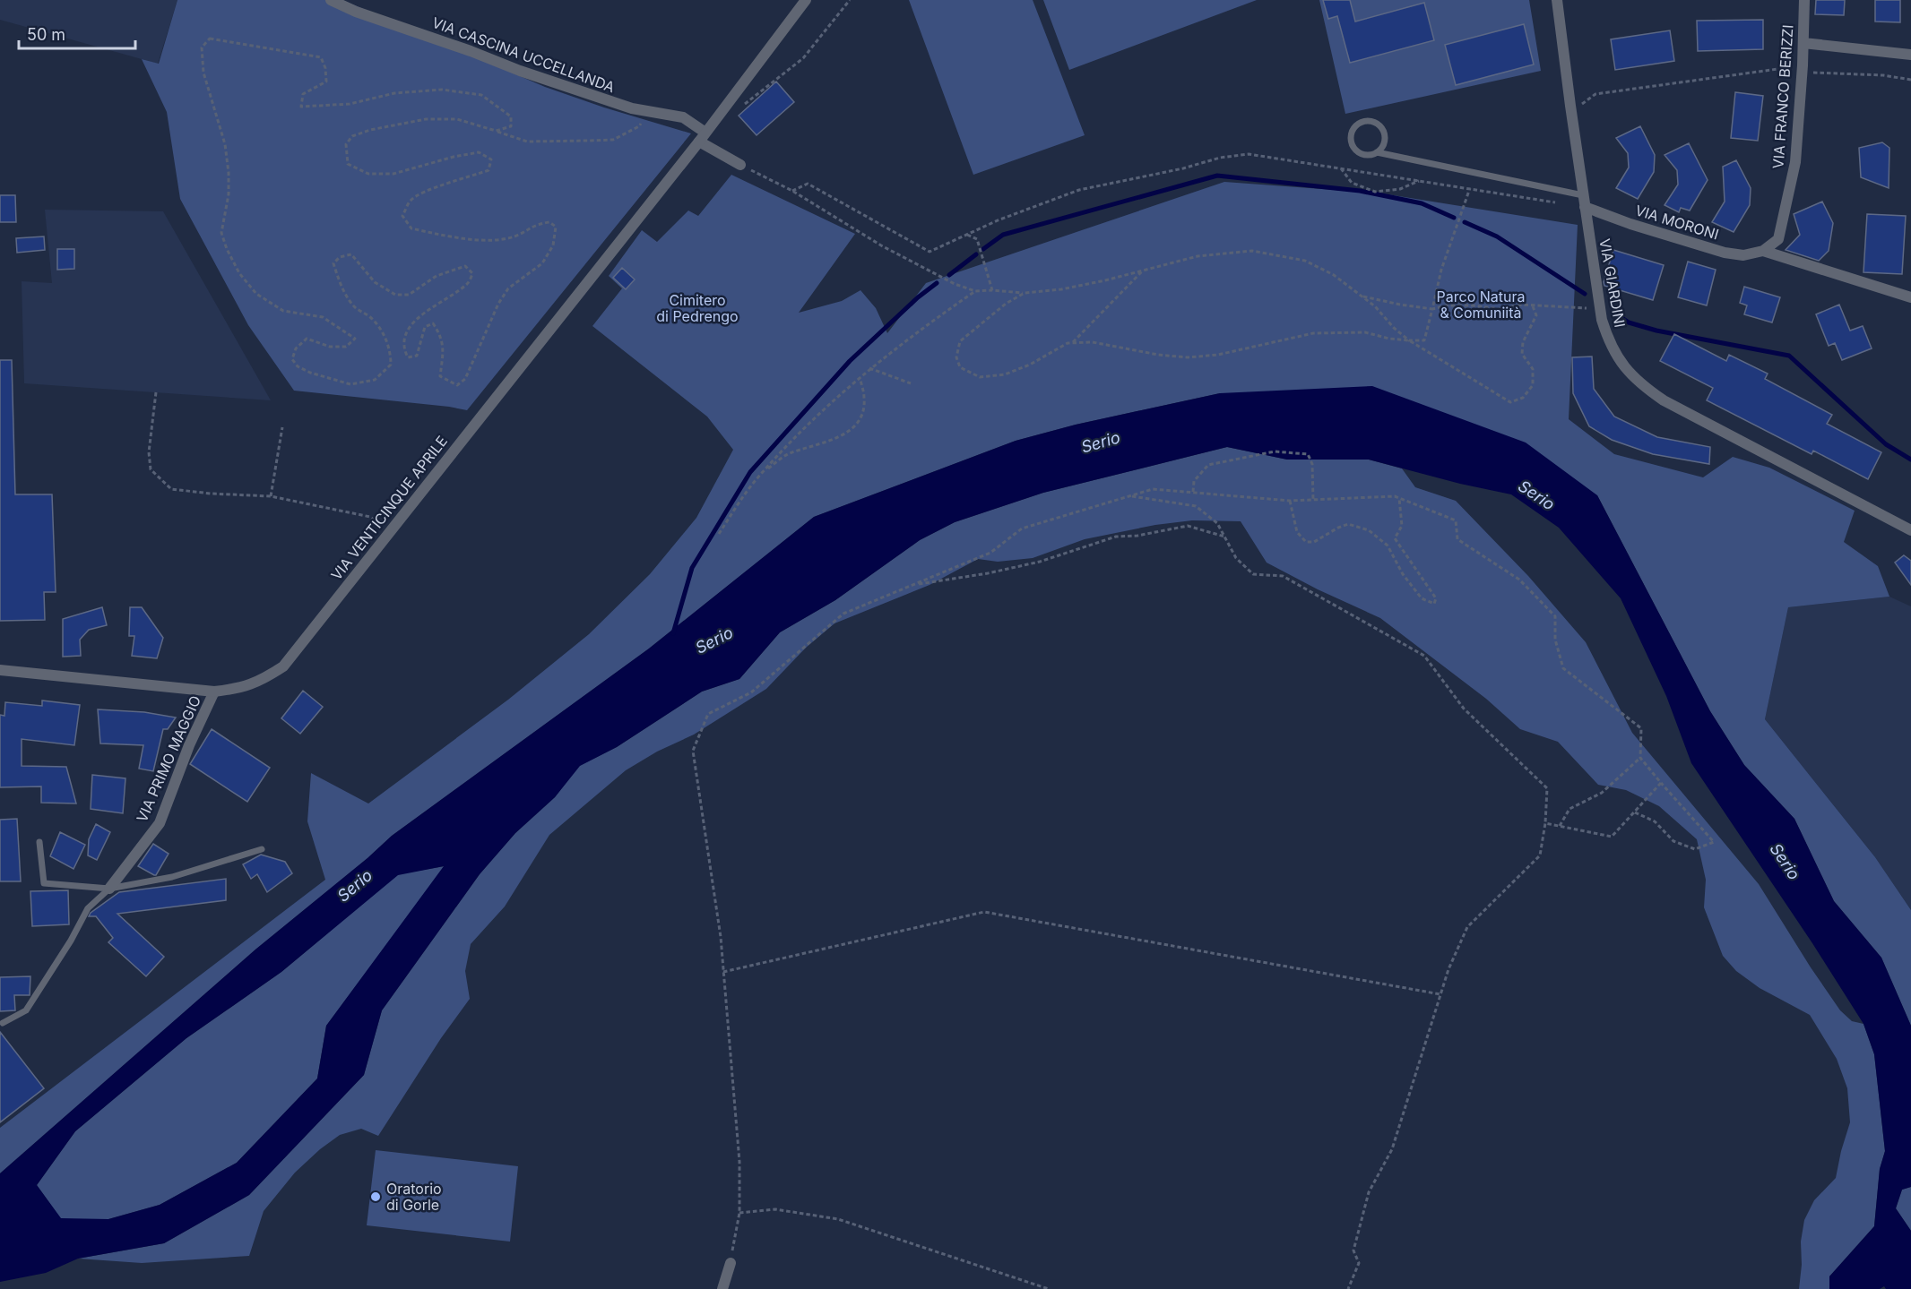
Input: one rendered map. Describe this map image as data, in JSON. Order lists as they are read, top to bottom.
{
  "streets": {
    "street": [
      "VIA CASCINA UCCELLANDA",
      "VIA FRANCO BERIZZI",
      "VIA MORONI",
      "VIA GIARDINI",
      "VIA VENTICINQUE APRILE",
      "VIA PRIMO MAGGIO"
    ]
  },
  "crossings": [
    ["VIA CASCINA UCCELLANDA", "VIA VENTICINQUE APRILE"],
    ["VIA FRANCO BERIZZI", "VIA MORONI"],
    ["VIA MORONI", "VIA GIARDINI"],
    ["VIA VENTICINQUE APRILE", "VIA PRIMO MAGGIO"]
  ],
  "water": ["Serio"],
  "parks": ["Parco Natura & Comuniità", "Cimitero di Pedrengo"],
  "places": ["Oratorio di Gorle"],
  "scale_bar": "50 m"
}
